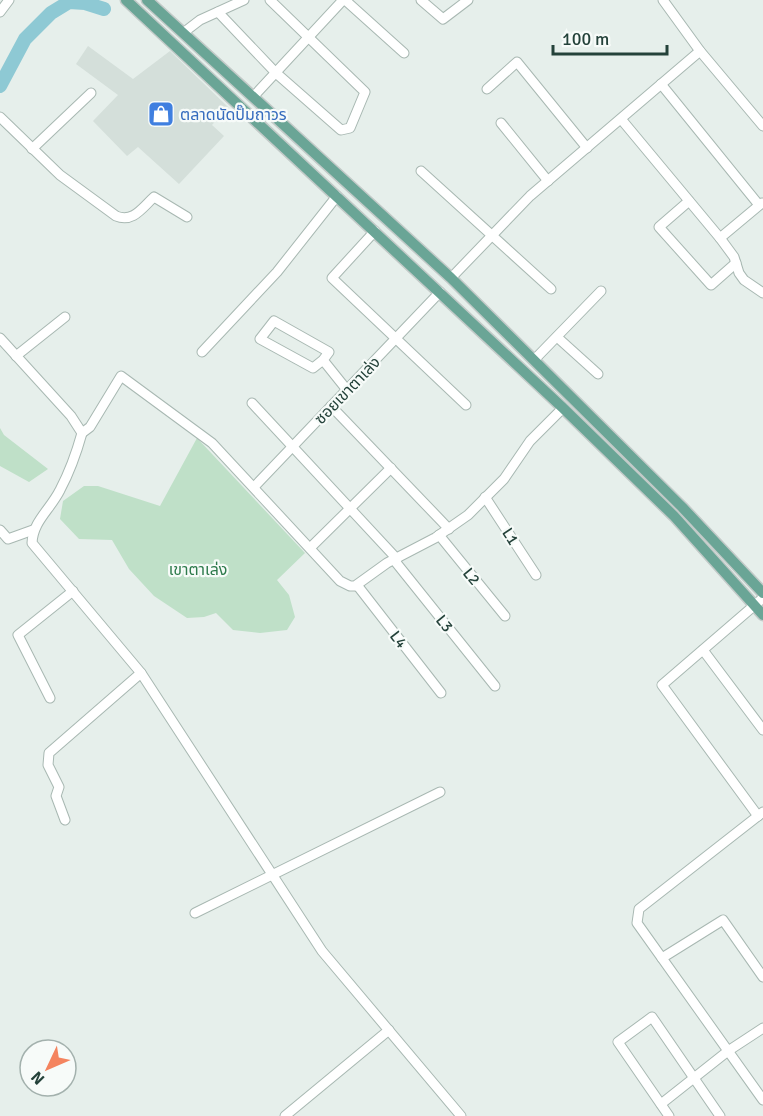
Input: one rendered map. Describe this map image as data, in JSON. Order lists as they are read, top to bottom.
{
  "streets": {
    "street": [
      "ซอยเขาตาเล่ง",
      "L1",
      "L2",
      "L3",
      "L4"
    ]
  },
  "crossings": [
    ["ซอยเขาตาเล่ง", "L3"]
  ],
  "parks": ["เขาตาเล่ง"],
  "places": {
    "shop": ["ตลาดนัดปั๊มถาวร"]
  },
  "scale_bar": "100 m",
  "north": "bottom left"
}
